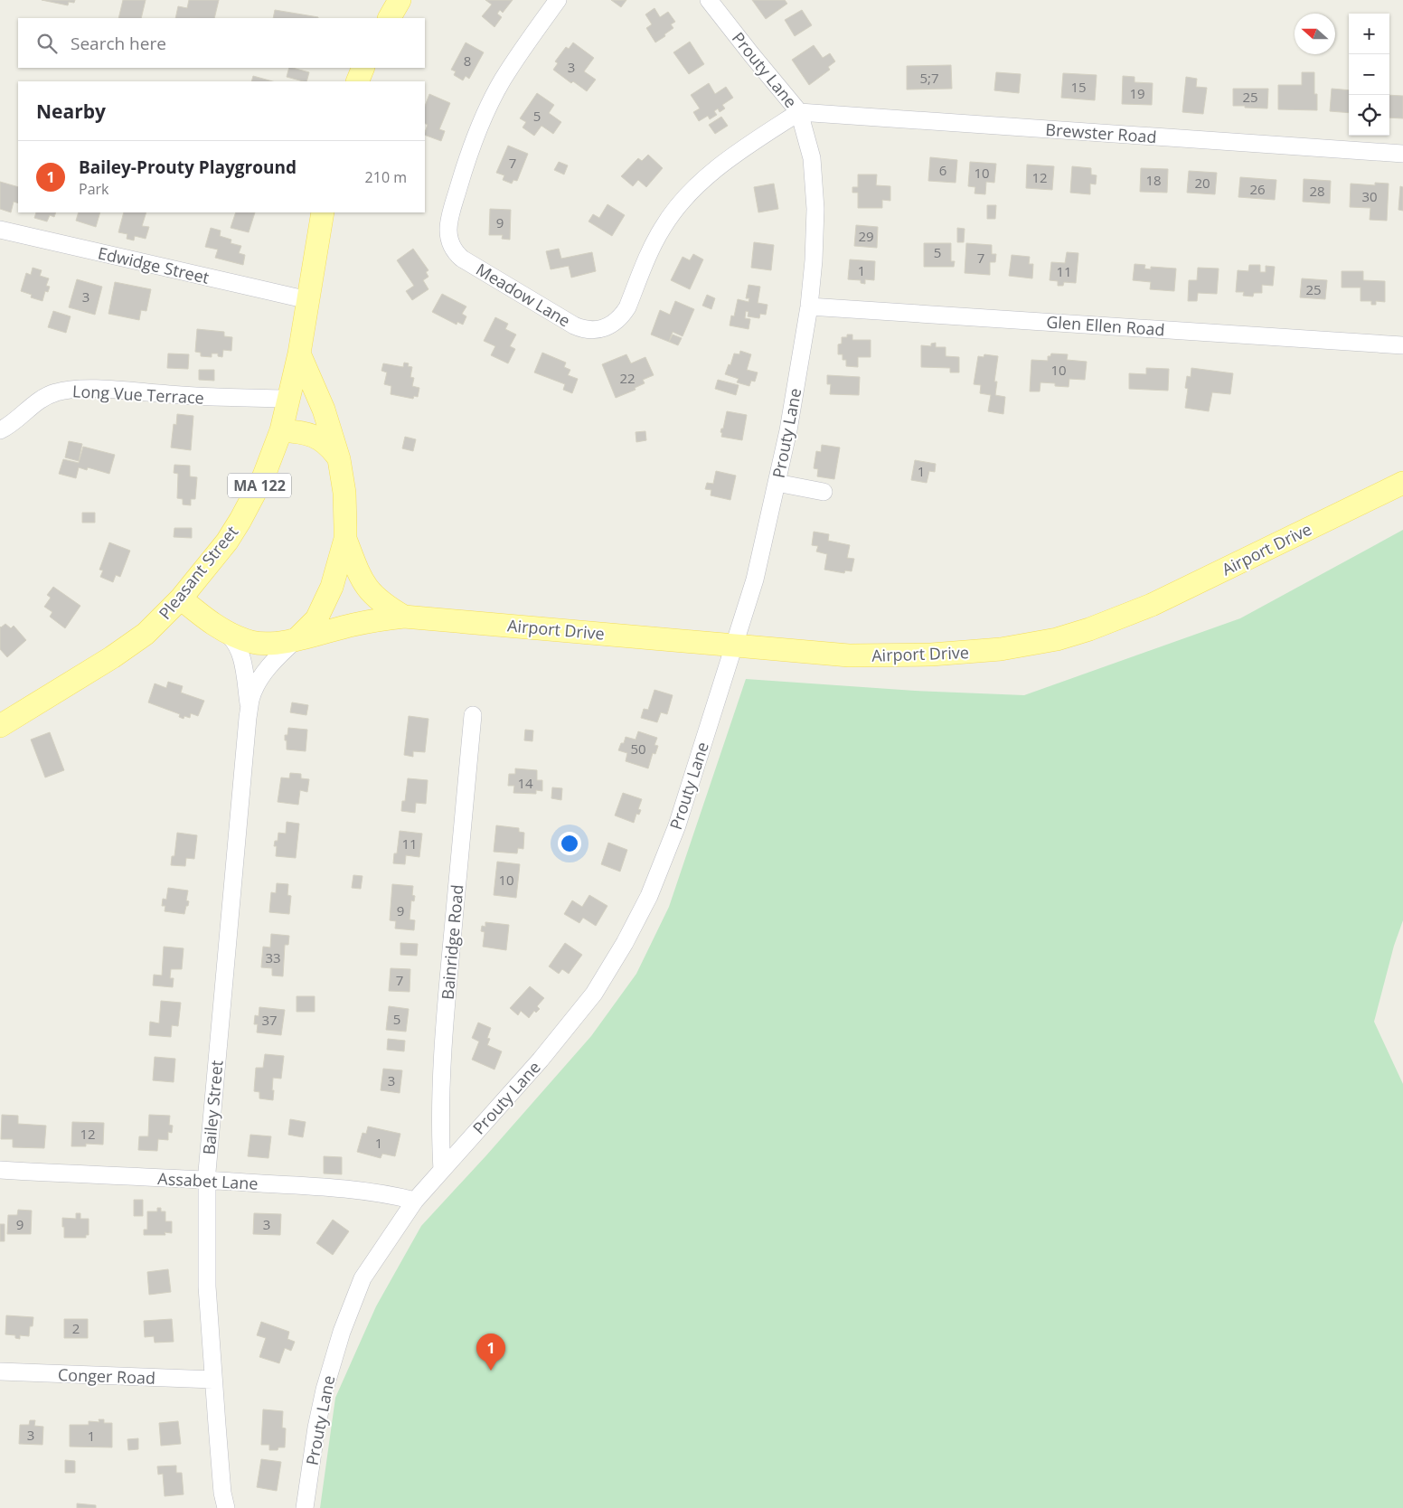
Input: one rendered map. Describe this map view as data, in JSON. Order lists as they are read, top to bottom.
{
  "streets": {
    "main road": [
      "MA 122",
      "Airport Drive",
      "Pleasant Street",
      "Bailey Street"
    ],
    "street": [
      "Prouty Lane",
      "Brewster Road",
      "Edwidge Street",
      "Meadow Lane",
      "Glen Ellen Road",
      "Long Vue Terrace",
      "Bainridge Road",
      "Assabet Lane",
      "Conger Road"
    ]
  },
  "crossings": [
    ["Prouty Lane", "Brewster Road"],
    ["Prouty Lane", "Meadow Lane"],
    ["Prouty Lane", "Glen Ellen Road"],
    ["Prouty Lane", "Airport Drive"],
    ["Prouty Lane", "Bainridge Road"],
    ["Prouty Lane", "Assabet Lane"],
    ["Brewster Road", "Meadow Lane"],
    ["Edwidge Street", "Pleasant Street"],
    ["Long Vue Terrace", "Pleasant Street"],
    ["Airport Drive", "Pleasant Street"],
    ["Airport Drive", "Bailey Street"],
    ["Pleasant Street", "Bailey Street"],
    ["Bailey Street", "Assabet Lane"],
    ["Bailey Street", "Conger Road"]
  ],
  "house_numbers": [
    "8",
    "3",
    "5;7",
    "15",
    "19",
    "25",
    "5",
    "7",
    "6",
    "10",
    "12",
    "18",
    "20",
    "26",
    "28",
    "30",
    "9",
    "29",
    "5",
    "7",
    "1",
    "11",
    "25",
    "3",
    "10",
    "22",
    "1",
    "50",
    "14",
    "11",
    "10",
    "9",
    "33",
    "7",
    "5",
    "37",
    "3",
    "12",
    "1",
    "9",
    "3",
    "2",
    "3",
    "1"
  ],
  "north": "left",
  "page": {
    "map_buttons": ["+", "−"],
    "search": "Search here",
    "heading": "Nearby",
    "list": [
      {
        "mark": "1",
        "name": "Bailey-Prouty Playground",
        "note": "Park",
        "value": "210 m"
      }
    ],
    "pins": "1"
  }
}
